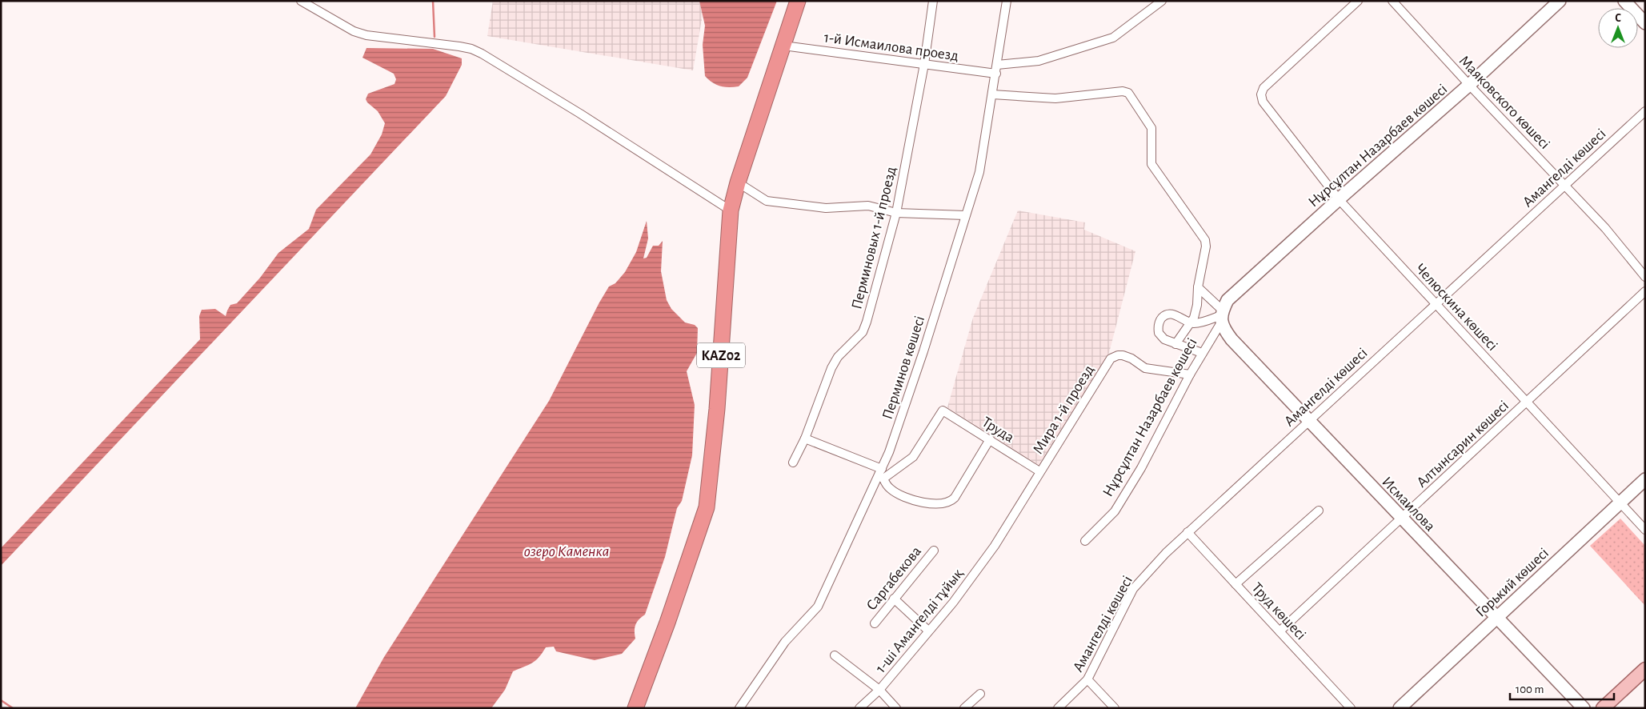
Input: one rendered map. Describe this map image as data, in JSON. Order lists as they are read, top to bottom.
{
  "streets": {
    "highway": ["KAZ02"],
    "street": [
      "1-й Исмаилова проезд",
      "Маяковского көшесі",
      "Нұрсұлтан Назарбаев көшесі",
      "Амангелді көшесі",
      "Перминовых 1-й проезд",
      "Челюскина көшесі",
      "Перминов көшесі",
      "Мира 1-й проезд",
      "Труда",
      "Алтынсарин көшесі",
      "Исмаилова",
      "Саргабекова",
      "Горький көшесі",
      "Труд көшесі",
      "1-ші Амангелді тұйық"
    ]
  },
  "crossings": [
    ["1-й Исмаилова проезд", "Перминовых 1-й проезд"],
    ["1-й Исмаилова проезд", "KAZ02"],
    ["1-й Исмаилова проезд", "Перминов көшесі"],
    ["Маяковского көшесі", "Нұрсұлтан Назарбаев көшесі"],
    ["Маяковского көшесі", "Амангелді көшесі"],
    ["Нұрсұлтан Назарбаев көшесі", "Челюскина көшесі"],
    ["Нұрсұлтан Назарбаев көшесі", "Мира 1-й проезд"],
    ["Нұрсұлтан Назарбаев көшесі", "Исмаилова"],
    ["Амангелді көшесі", "Челюскина көшесі"],
    ["Амангелді көшесі", "Исмаилова"],
    ["Амангелді көшесі", "Труд көшесі"],
    ["Челюскина көшесі", "Алтынсарин көшесі"],
    ["Челюскина көшесі", "Горький көшесі"],
    ["Перминов көшесі", "Труда"],
    ["Мира 1-й проезд", "Труда"],
    ["Мира 1-й проезд", "1-ші Амангелді тұйық"],
    ["Алтынсарин көшесі", "Исмаилова"],
    ["Алтынсарин көшесі", "Труд көшесі"],
    ["Исмаилова", "Горький көшесі"]
  ],
  "water": ["озеро Каменка"],
  "scale_bar": "100 m",
  "north": "top"
}
